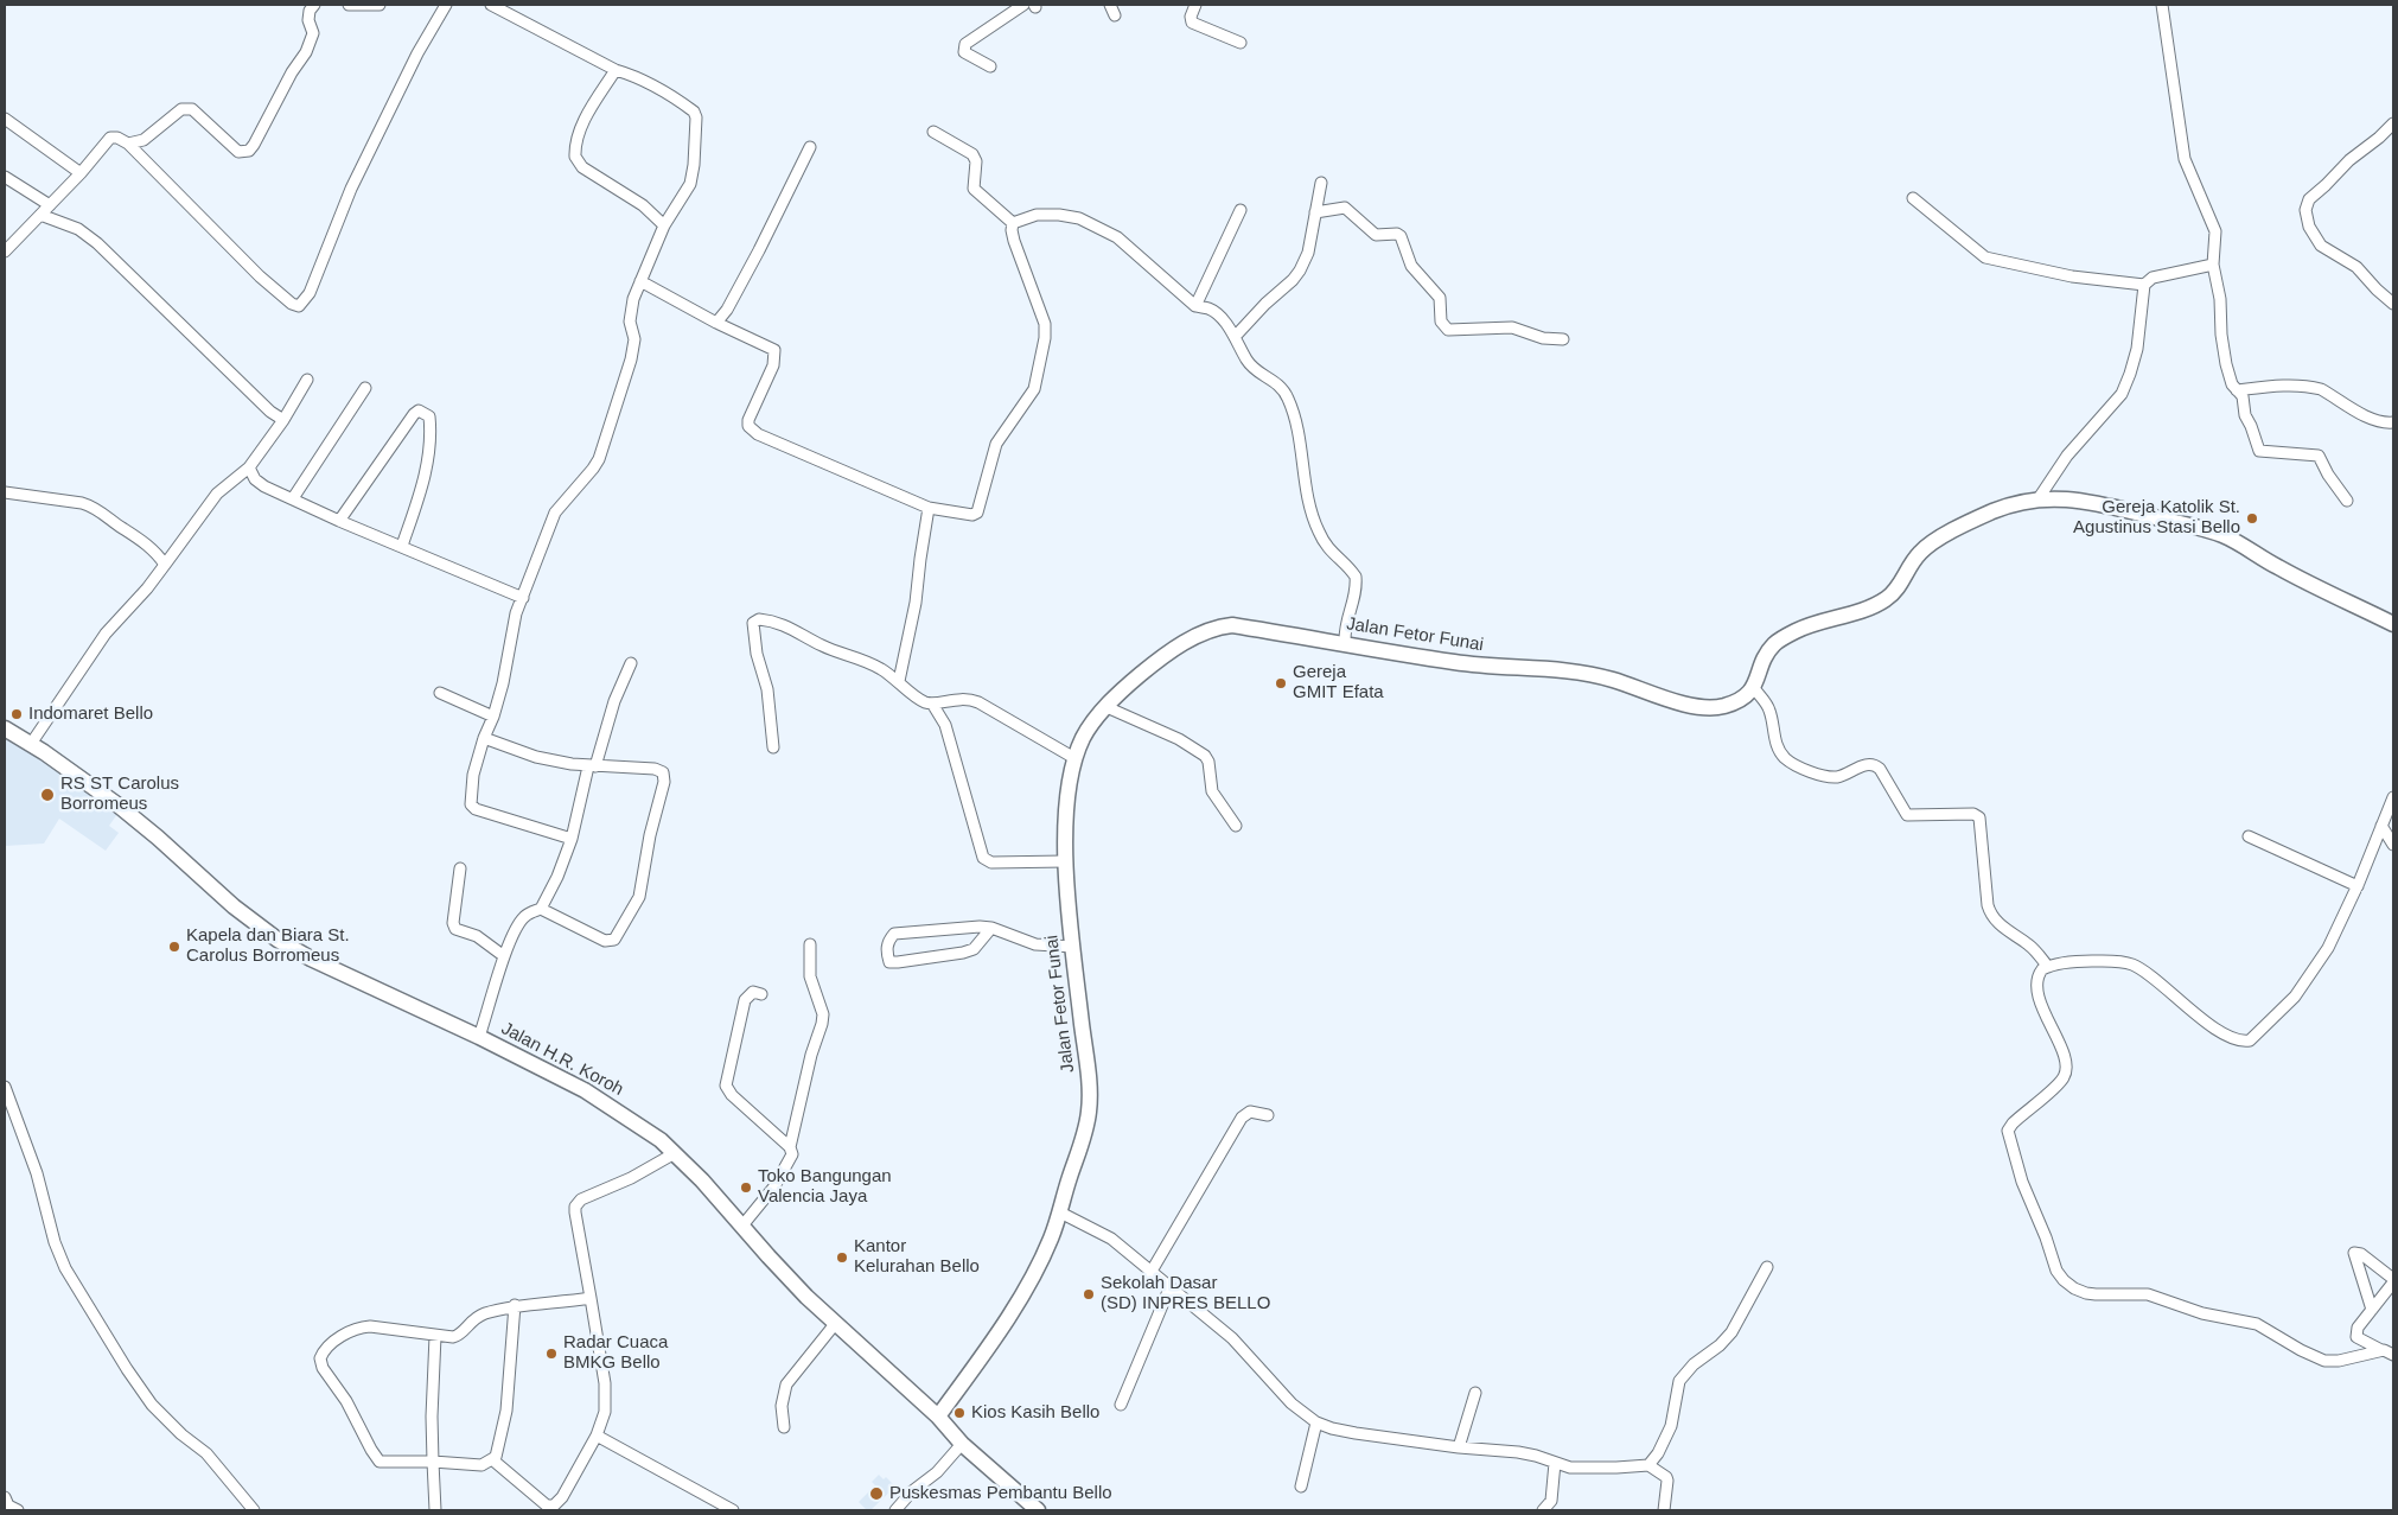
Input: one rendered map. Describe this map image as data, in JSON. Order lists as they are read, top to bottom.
{
  "streets": {
    "street": ["Jalan Fetor Funai", "Jalan H.R. Koroh"]
  },
  "crossings": [
    ["Jalan Fetor Funai", "Jalan H.R. Koroh"]
  ],
  "places": [
    "Gereja Katolik St. Agustinus Stasi Bello",
    "Gereja GMIT Efata",
    "Indomaret Bello",
    "RS ST Carolus Borromeus",
    "Kapela dan Biara St. Carolus Borromeus",
    "Toko Bangungan Valencia Jaya",
    "Kantor Kelurahan Bello",
    "Sekolah Dasar (SD) INPRES BELLO",
    "Radar Cuaca BMKG Bello",
    "Kios Kasih Bello",
    "Puskesmas Pembantu Bello"
  ]
}
